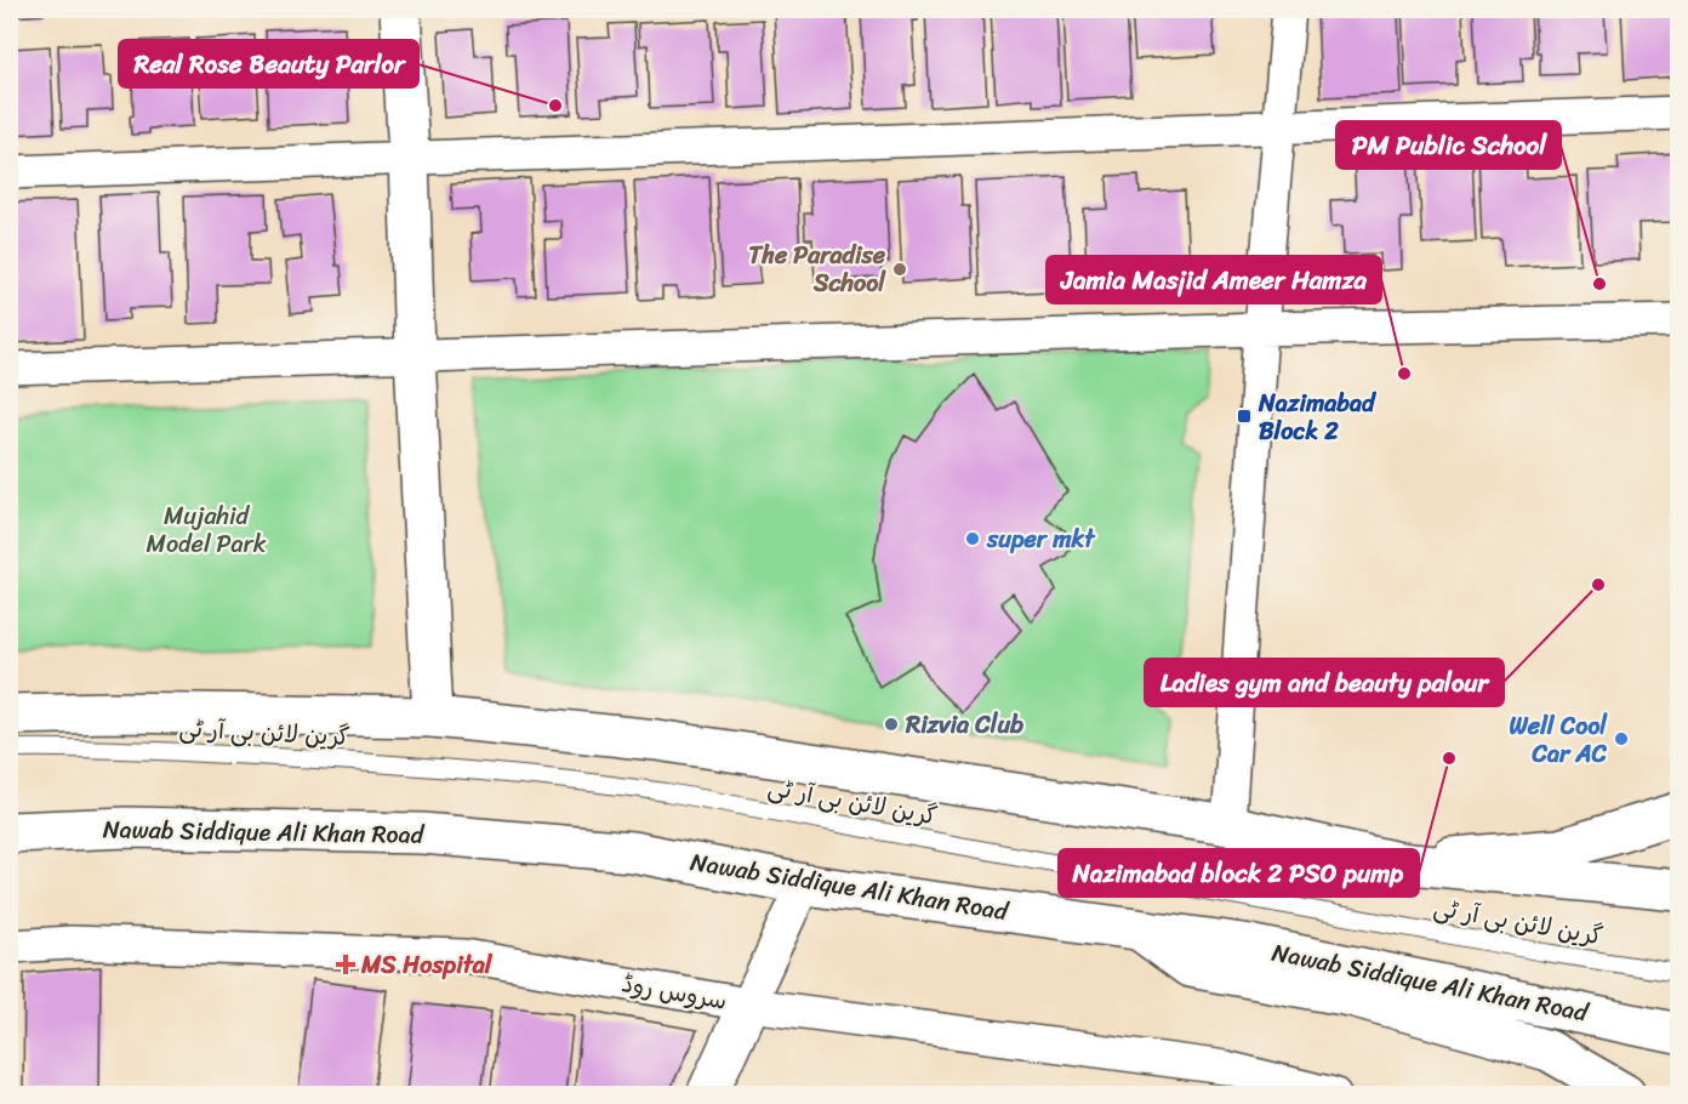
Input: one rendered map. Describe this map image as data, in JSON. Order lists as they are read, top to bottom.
{
  "streets": {
    "main road": ["Nawab Siddique Ali Khan Road"],
    "street": ["سروس روڈ"],
    "lane": ["گرین لائن بی آر ٹی"]
  },
  "parks": ["Mujahid Model Park"],
  "places": {
    "other": [
      "Real Rose Beauty Parlor",
      "The Paradise School",
      "PM Public School",
      "Jamia Masjid Ameer Hamza",
      "super mkt",
      "Ladies gym and beauty palour",
      "Rizvia Club",
      "Well Cool Car AC",
      "Nazimabad block 2 PSO pump"
    ],
    "transit": ["Nazimabad Block 2"],
    "health": ["MS Hospital"]
  }
}
